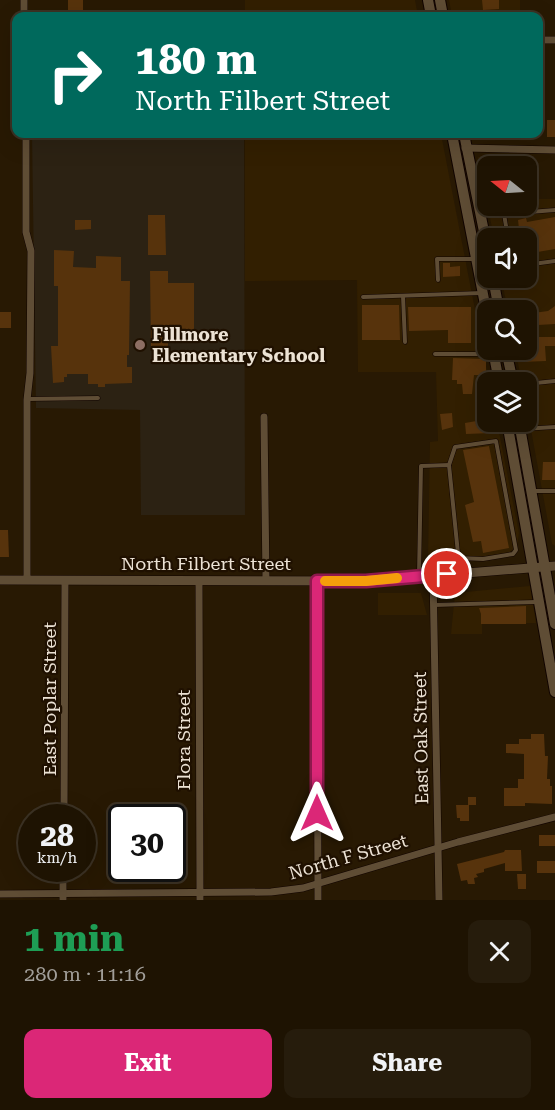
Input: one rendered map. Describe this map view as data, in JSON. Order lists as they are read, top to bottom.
{
  "streets": {
    "street": [
      "North Filbert Street",
      "East Poplar Street",
      "East Oak Street",
      "Flora Street",
      "North F Street"
    ]
  },
  "crossings": [
    ["North Filbert Street", "East Poplar Street"],
    ["North Filbert Street", "East Oak Street"],
    ["North Filbert Street", "Flora Street"],
    ["East Oak Street", "North F Street"],
    ["Flora Street", "North F Street"]
  ],
  "places": ["Fillmore Elementary School"],
  "north": "left",
  "page": {
    "turn": ["180 m", "North Filbert Street"],
    "speed": "28 km/h",
    "limit": "30",
    "heading": ["1 min", "280 m · 11:16"],
    "buttons": ["Exit", "Share"]
  }
}
